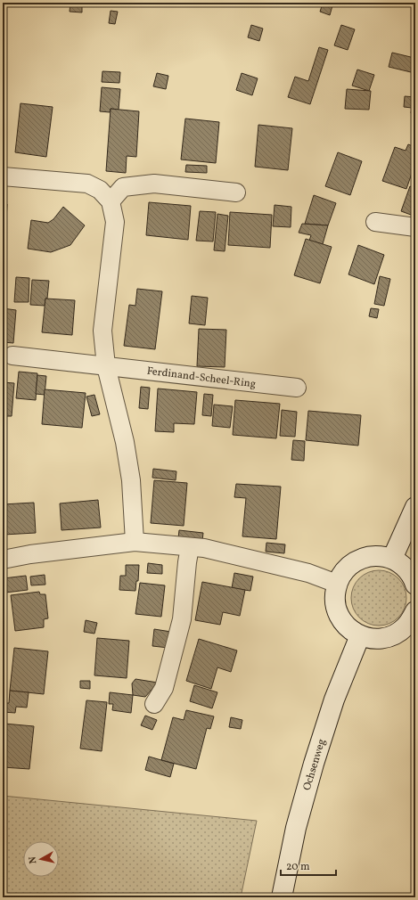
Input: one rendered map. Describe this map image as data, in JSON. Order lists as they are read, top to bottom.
{
  "streets": {
    "main road": ["Ochsenweg"],
    "street": ["Ferdinand-Scheel-Ring"]
  },
  "scale_bar": "20 m",
  "north": "left"
}
